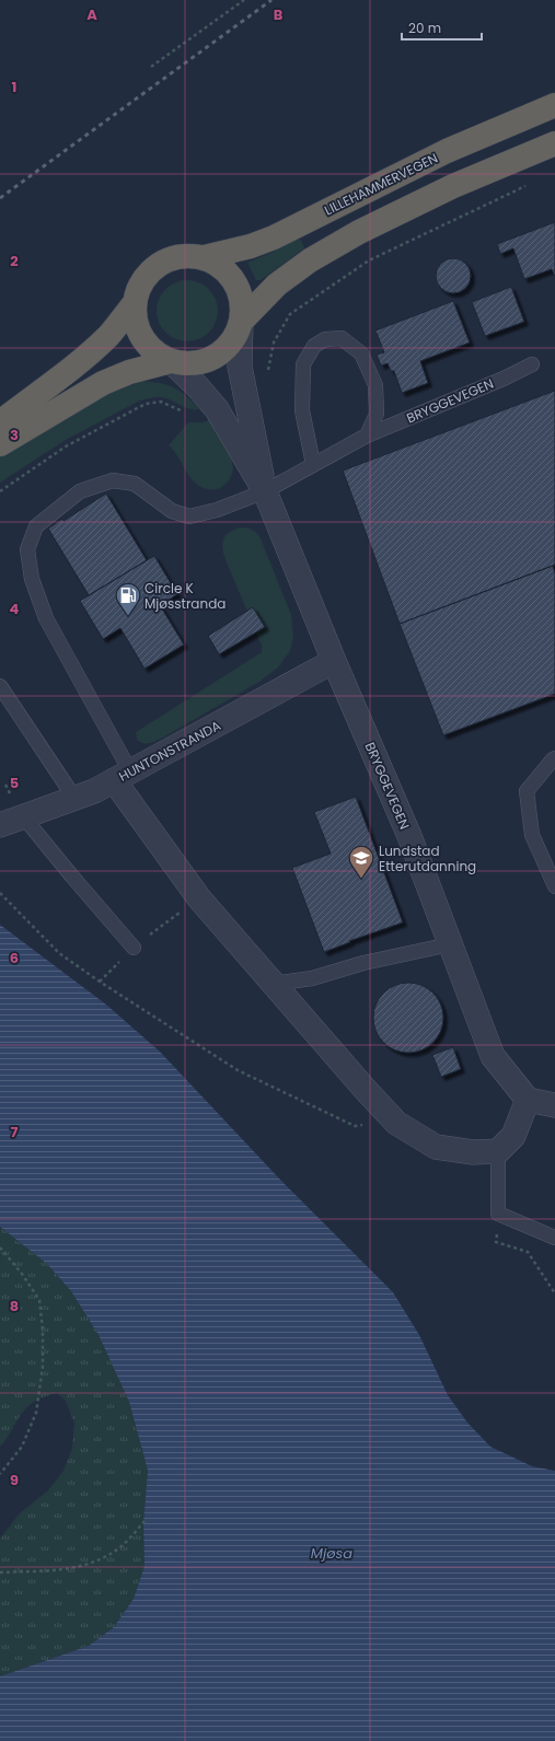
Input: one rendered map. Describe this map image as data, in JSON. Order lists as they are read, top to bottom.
{
  "streets": {
    "highway": ["LILLEHAMMERVEGEN"],
    "street": ["BRYGGEVEGEN", "HUNTONSTRANDA"]
  },
  "crossings": [
    ["LILLEHAMMERVEGEN", "BRYGGEVEGEN"],
    ["BRYGGEVEGEN", "HUNTONSTRANDA"]
  ],
  "water": ["Mjøsa"],
  "places": {
    "fuel station": ["Circle K Mjøsstranda"],
    "school or university": ["Lundstad Etterutdanning"]
  },
  "scale_bar": "20 m",
  "grid": {
    "columns": ["A", "B"],
    "rows": [
      "1",
      "2",
      "3",
      "4",
      "5",
      "6",
      "7",
      "8",
      "9"
    ]
  }
}
